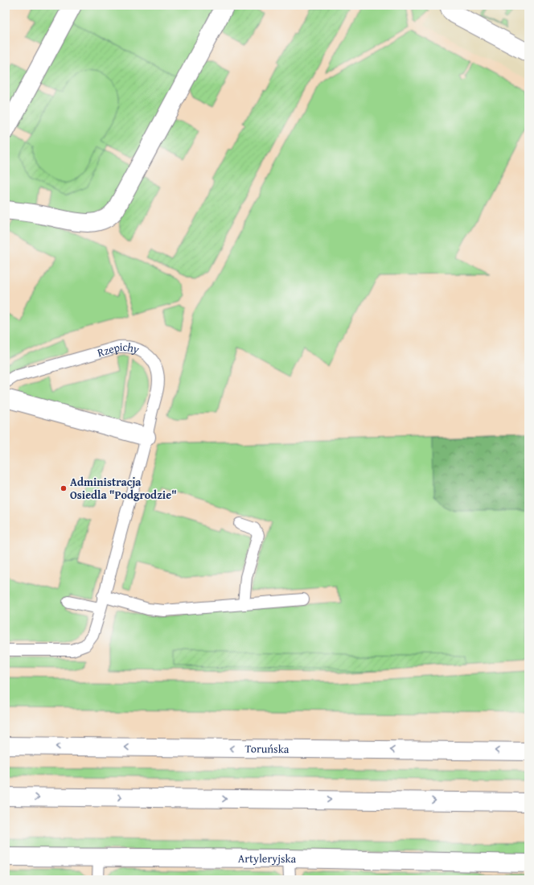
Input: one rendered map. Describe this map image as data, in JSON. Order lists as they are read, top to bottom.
{
  "streets": {
    "main road": ["Toruńska", "Artyleryjska"],
    "lane": ["Rzepichy"]
  },
  "places": ["Administracja Osiedla \"Podgrodzie\""]
}
